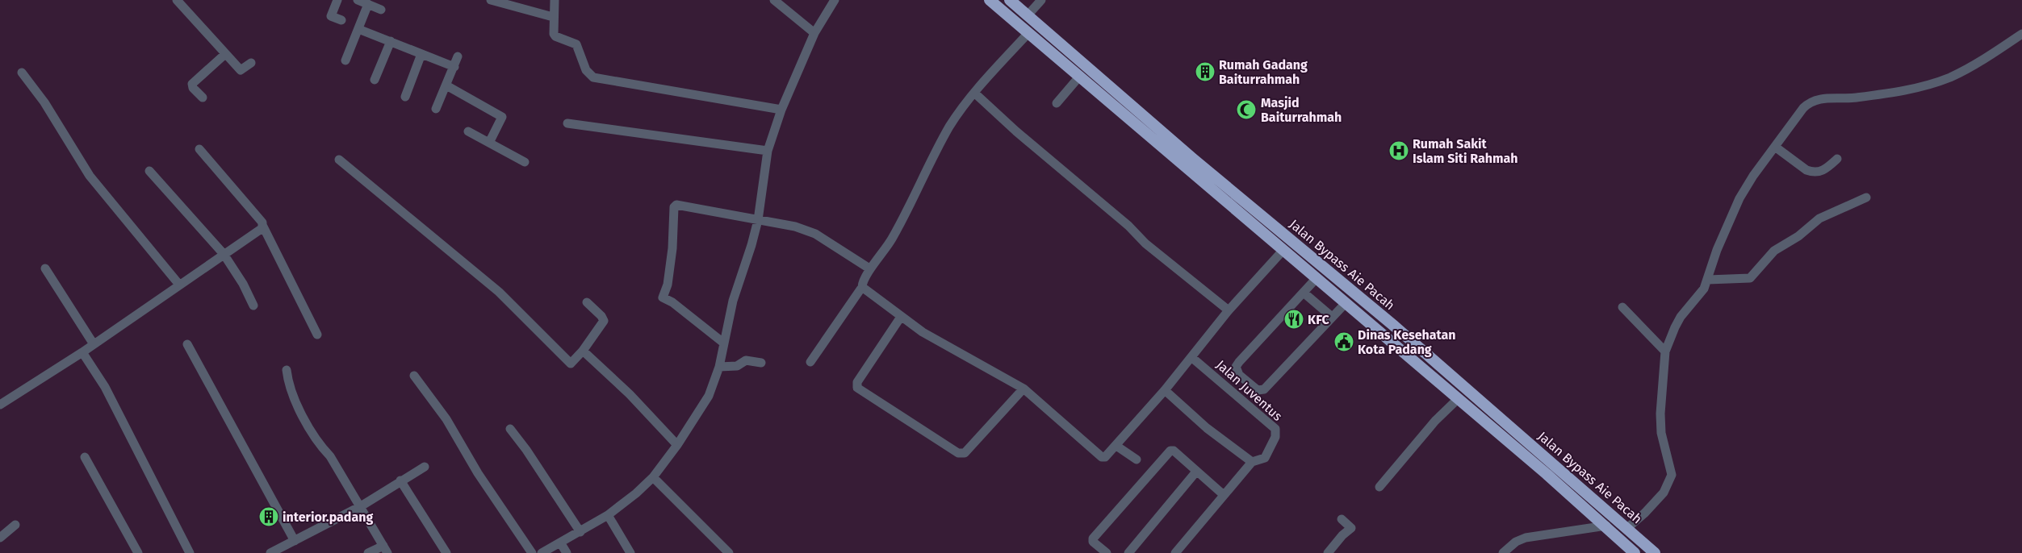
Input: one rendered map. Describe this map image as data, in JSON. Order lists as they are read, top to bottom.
{
  "streets": {
    "highway": ["Jalan Bypass Aie Pacah"],
    "street": ["Jalan Juventus"]
  },
  "places": {
    "building": ["Rumah Gadang Baiturrahmah", "interior.padang"],
    "mosque": ["Masjid Baiturrahmah"],
    "hospital": ["Rumah Sakit Islam Siti Rahmah"],
    "restaurant": ["KFC"],
    "public building": ["Dinas Kesehatan Kota Padang"]
  }
}
